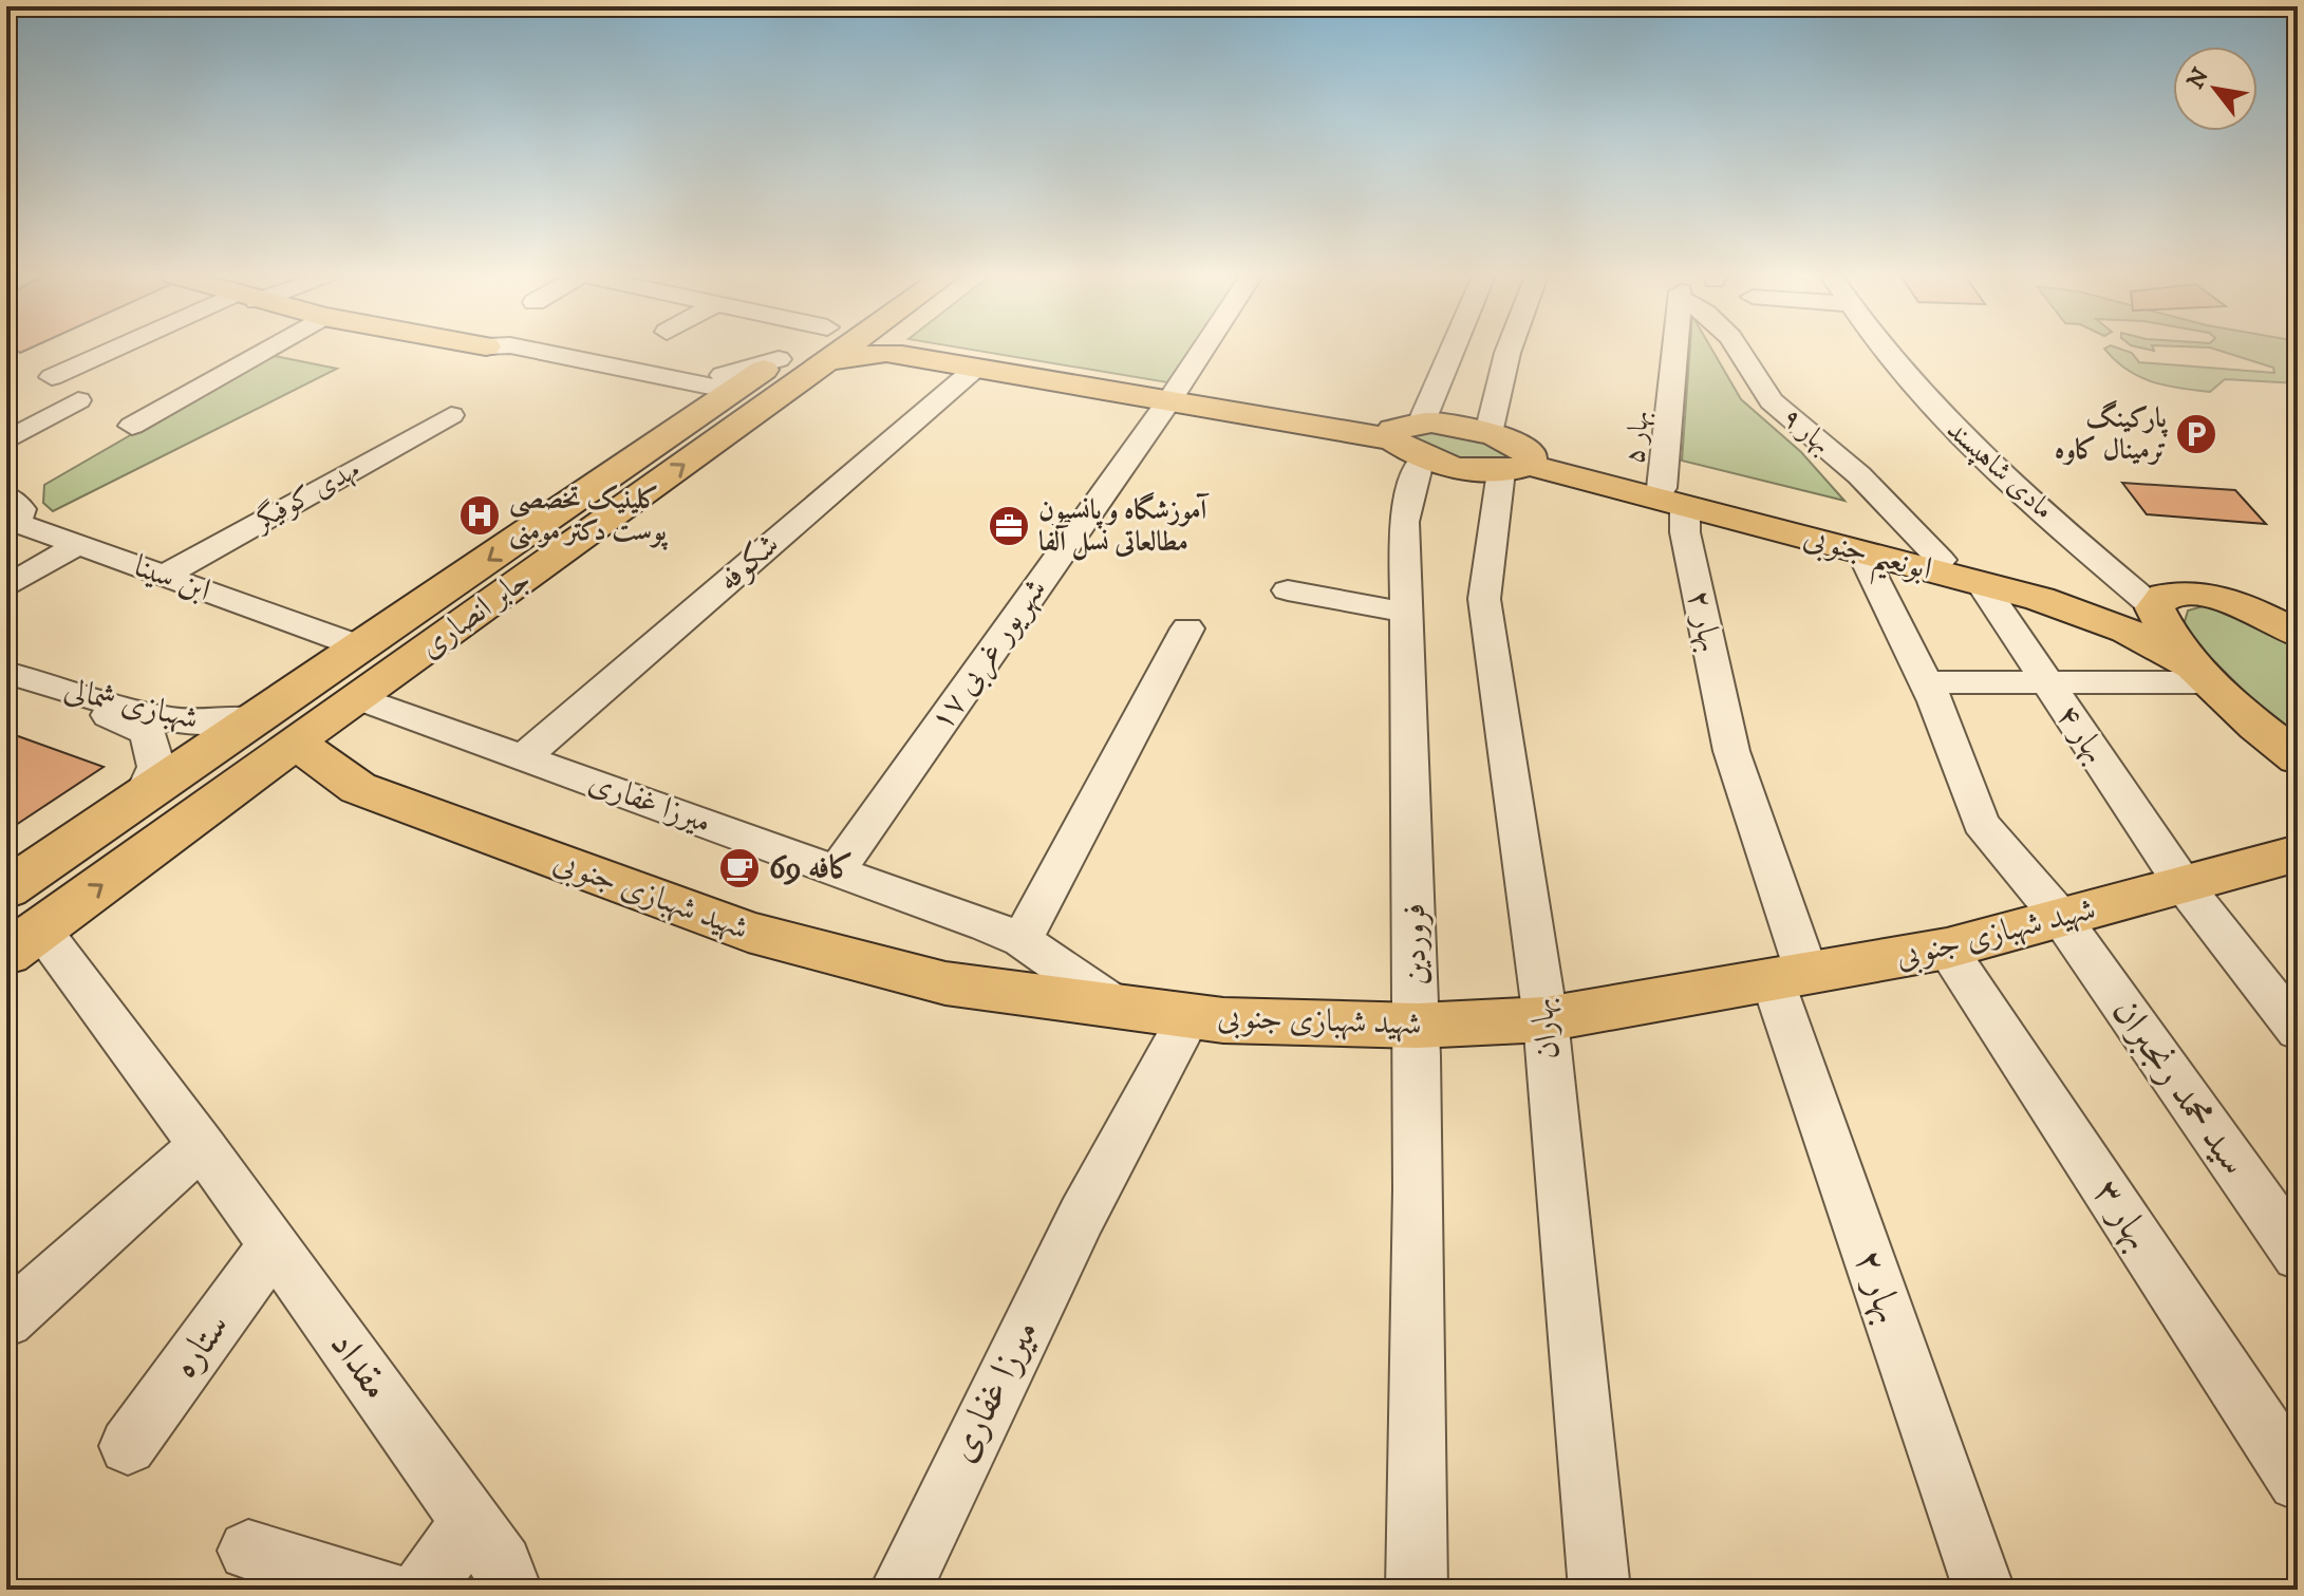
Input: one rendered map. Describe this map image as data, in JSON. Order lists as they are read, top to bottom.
{
  "streets": {
    "main road": ["ابونعیم جنوبی", "جابر انصاری", "شهید شهبازی جنوبی"],
    "street": [
      "بهار ۹",
      "بهار ۵",
      "مادی شاهپسند",
      "مهدی کوفیگر",
      "شکوفه",
      "ابن سینا",
      "بهار ۲",
      "۱۷ شهریور غربی",
      "شهبازی شمالی",
      "بهار ۴",
      "میرزا غفاری",
      "فروردین",
      "بهاران",
      "سید محمد رنجبران",
      "بهار ۳",
      "ستاره",
      "مقداد"
    ]
  },
  "crossings": [
    ["بهار ۹", "ابونعیم جنوبی"],
    ["بهار ۵", "ابونعیم جنوبی"],
    ["بهار ۵", "بهار ۲"],
    ["مادی شاهپسند", "ابونعیم جنوبی"],
    ["مهدی کوفیگر", "ابن سینا"],
    ["ابونعیم جنوبی", "بهار ۲"],
    ["ابونعیم جنوبی", "بهار ۴"],
    ["ابونعیم جنوبی", "فروردین"],
    ["ابونعیم جنوبی", "بهاران"],
    ["شکوفه", "میرزا غفاری"],
    ["ابن سینا", "جابر انصاری"],
    ["جابر انصاری", "شهبازی شمالی"],
    ["جابر انصاری", "میرزا غفاری"],
    ["جابر انصاری", "شهید شهبازی جنوبی"],
    ["جابر انصاری", "مقداد"],
    ["بهار ۲", "شهید شهبازی جنوبی"],
    ["۱۷ شهریور غربی", "میرزا غفاری"],
    ["شهبازی شمالی", "شهید شهبازی جنوبی"],
    ["بهار ۴", "شهید شهبازی جنوبی"],
    ["میرزا غفاری", "شهید شهبازی جنوبی"],
    ["شهید شهبازی جنوبی", "فروردین"],
    ["شهید شهبازی جنوبی", "بهاران"],
    ["شهید شهبازی جنوبی", "سید محمد رنجبران"],
    ["شهید شهبازی جنوبی", "بهار ۳"],
    ["ستاره", "مقداد"]
  ],
  "places": {
    "parking": ["پارکینگ ترمینال کاوه"],
    "hospital": ["کلینیک تخصصی پوست دکتر مومنی"],
    "office": ["آموزشگاه و پانسیون مطالعاتی نسل آلفا"],
    "cafe": ["کافه 69"]
  },
  "north": "top left"
}
